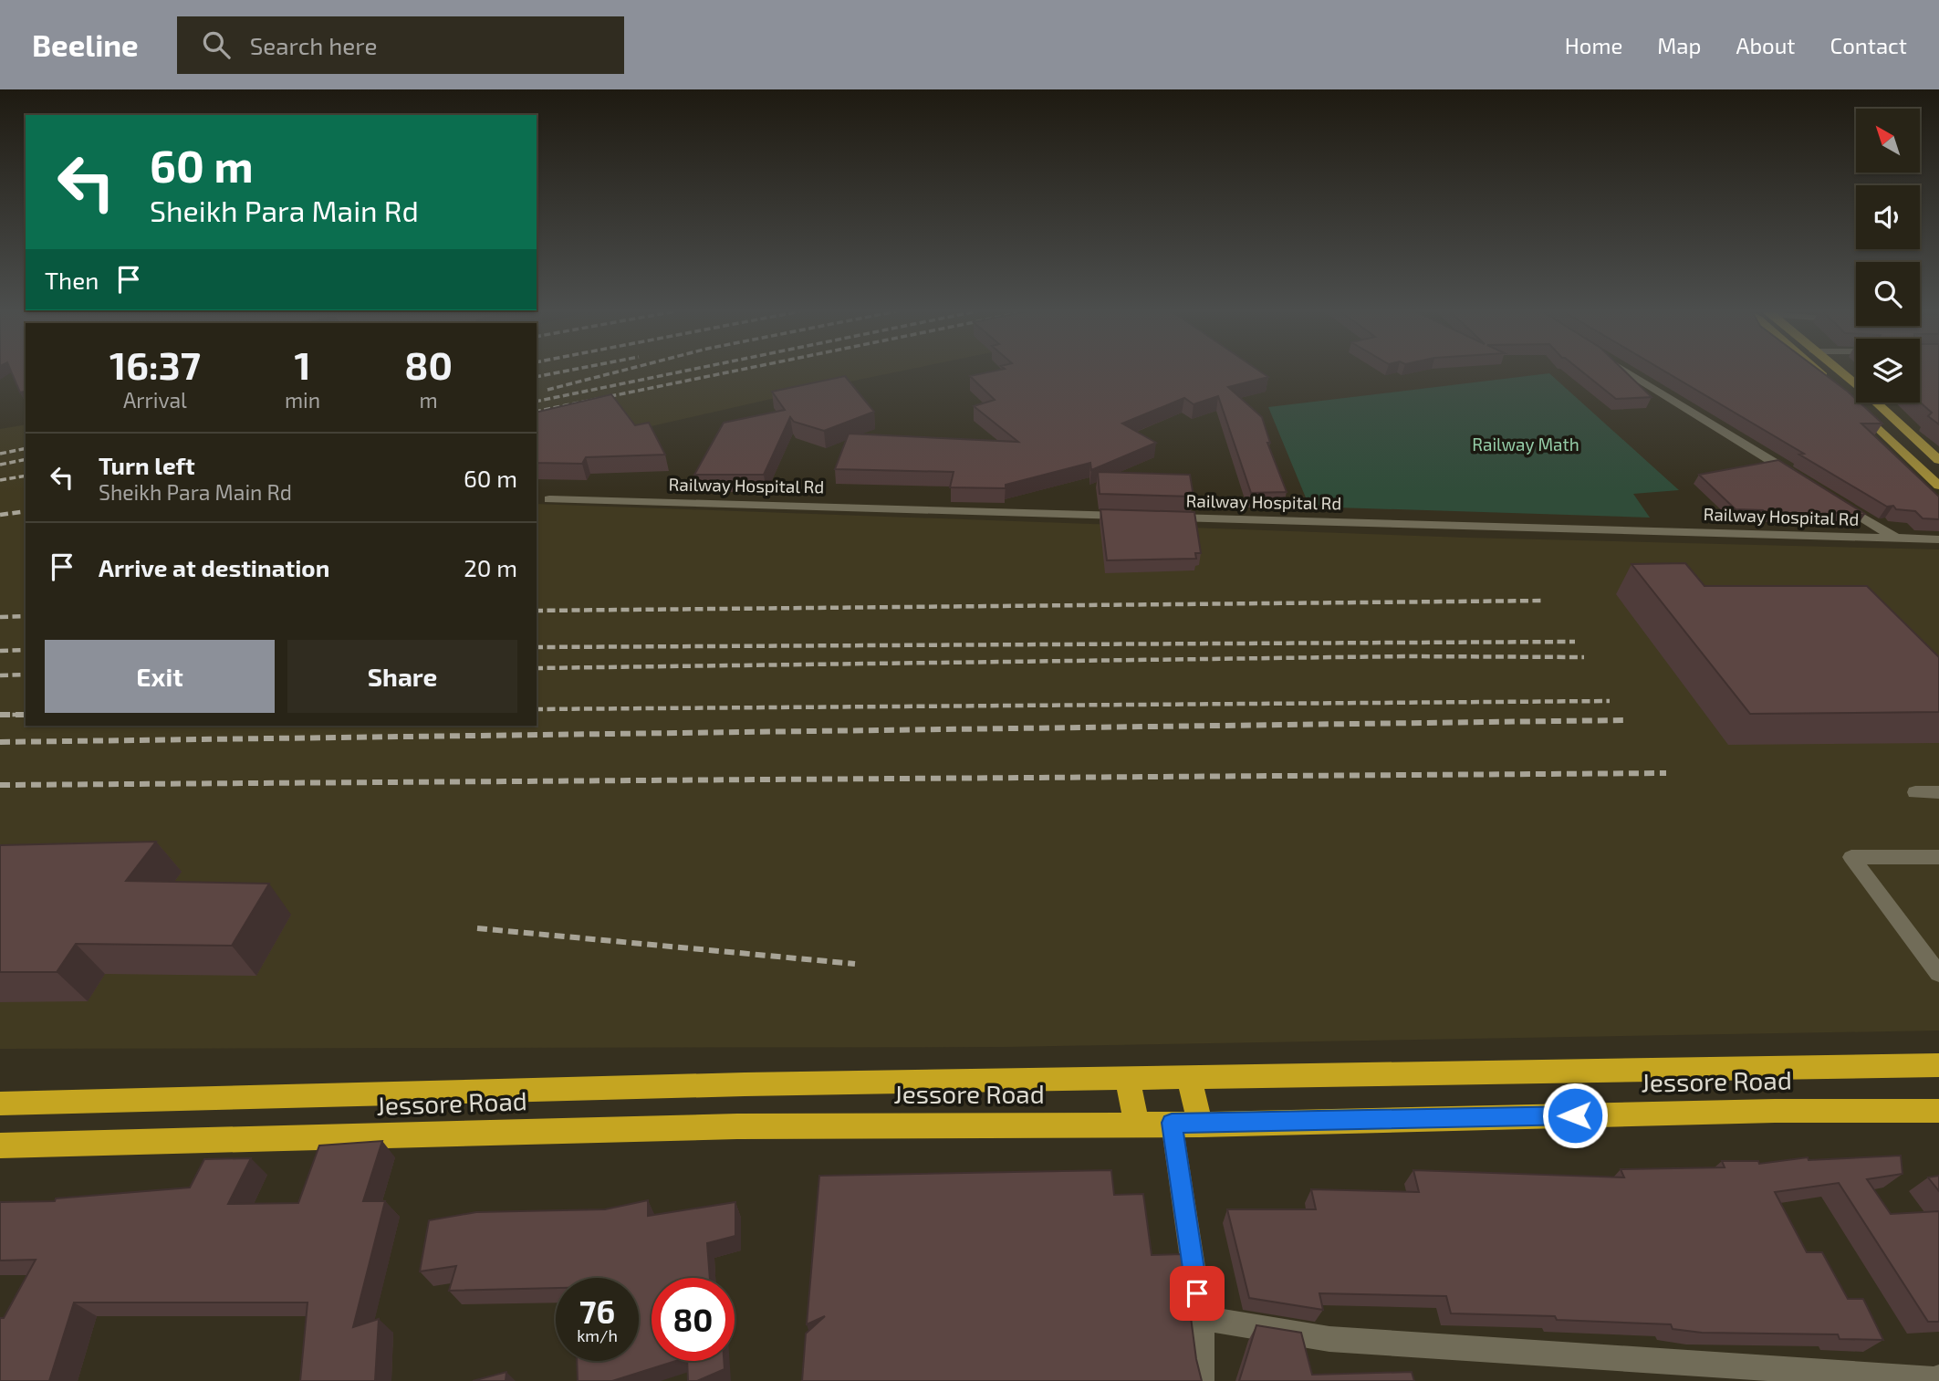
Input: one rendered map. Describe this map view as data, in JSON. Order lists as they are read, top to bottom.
{
  "streets": {
    "highway": ["Jessore Road"],
    "street": ["Railway Hospital Rd"]
  },
  "parks": ["Railway Math"],
  "north": "top left",
  "page": {
    "header": "Beeline",
    "search": "Search here",
    "nav": [
      "Home",
      "Map",
      "About",
      "Contact"
    ],
    "turn": ["60 m", "Sheikh Para Main Rd"],
    "then": "Then",
    "eta": [
      "16:37",
      "Arrival",
      "1",
      "min",
      "80",
      "m"
    ],
    "list": [
      {
        "name": "Turn left",
        "note": "Sheikh Para Main Rd",
        "value": "60 m"
      },
      {
        "name": "Arrive at destination",
        "value": "20 m"
      }
    ],
    "buttons": ["Exit", "Share"],
    "speed": "76 km/h",
    "limit": "80"
  }
}
